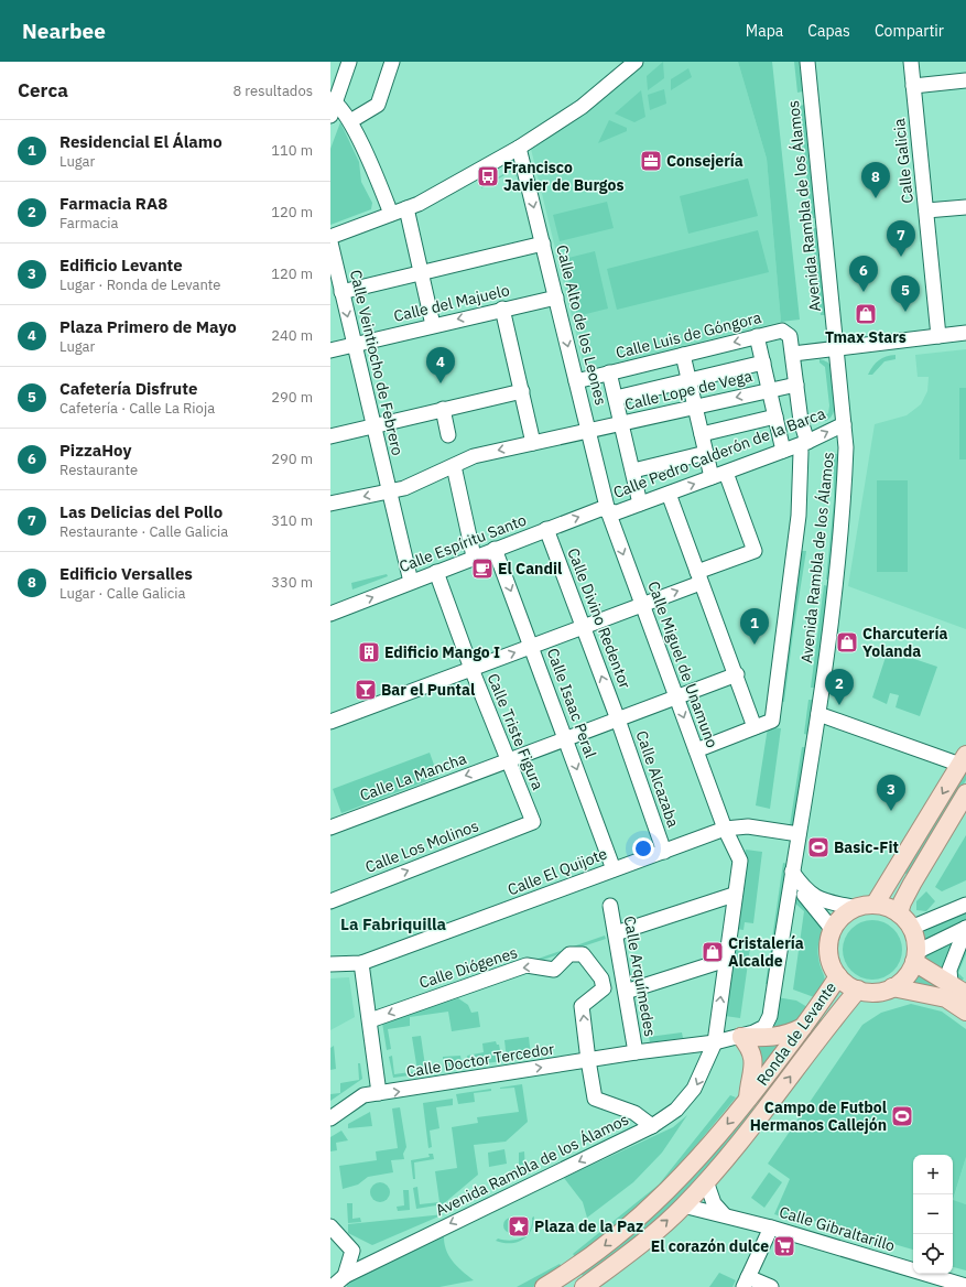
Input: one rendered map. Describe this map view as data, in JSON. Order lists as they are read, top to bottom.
{
  "streets": {
    "main road": ["Ronda de Levante"],
    "street": [
      "Calle Galicia",
      "Avenida Rambla de los Álamos",
      "Calle del Majuelo",
      "Calle Alto de los Leones",
      "Calle Luis de Góngora",
      "Calle Veintiocho de Febrero",
      "Calle Lope de Vega",
      "Calle Pedro Calderón de la Barca",
      "Calle Espíritu Santo",
      "Calle Divino Redentor",
      "Calle Miguel de Unamuno",
      "Calle Isaac Peral",
      "Calle Triste Figura",
      "Calle La Mancha",
      "Calle Alcazaba",
      "Calle Los Molinos",
      "Calle El Quijote",
      "Calle Diógenes",
      "Calle Arquímedes",
      "Calle Doctor Tercedor",
      "Calle Gibraltarillo"
    ]
  },
  "crossings": [
    ["Avenida Rambla de los Álamos", "Calle Pedro Calderón de la Barca"],
    ["Avenida Rambla de los Álamos", "Calle Miguel de Unamuno"],
    ["Avenida Rambla de los Álamos", "Calle El Quijote"],
    ["Avenida Rambla de los Álamos", "Calle Doctor Tercedor"],
    ["Calle del Majuelo", "Calle Alto de los Leones"],
    ["Calle del Majuelo", "Calle Veintiocho de Febrero"],
    ["Calle Alto de los Leones", "Calle Luis de Góngora"],
    ["Calle Alto de los Leones", "Calle Lope de Vega"],
    ["Calle Alto de los Leones", "Calle Pedro Calderón de la Barca"],
    ["Calle Alto de los Leones", "Calle Espíritu Santo"],
    ["Calle Alto de los Leones", "Calle Miguel de Unamuno"],
    ["Calle Luis de Góngora", "Calle Lope de Vega"],
    ["Calle Luis de Góngora", "Calle Pedro Calderón de la Barca"],
    ["Calle Veintiocho de Febrero", "Calle Lope de Vega"],
    ["Calle Veintiocho de Febrero", "Calle Espíritu Santo"],
    ["Calle Pedro Calderón de la Barca", "Calle Espíritu Santo"],
    ["Calle Pedro Calderón de la Barca", "Calle Miguel de Unamuno"],
    ["Calle Espíritu Santo", "Calle Divino Redentor"],
    ["Calle Espíritu Santo", "Calle Miguel de Unamuno"],
    ["Calle Espíritu Santo", "Calle Isaac Peral"],
    ["Calle Espíritu Santo", "Calle Triste Figura"],
    ["Calle Divino Redentor", "Calle La Mancha"],
    ["Calle Divino Redentor", "Calle Alcazaba"],
    ["Calle Miguel de Unamuno", "Calle La Mancha"],
    ["Calle Miguel de Unamuno", "Calle El Quijote"],
    ["Calle Isaac Peral", "Calle La Mancha"],
    ["Calle Isaac Peral", "Calle El Quijote"],
    ["Calle Triste Figura", "Calle La Mancha"],
    ["Calle Triste Figura", "Calle Los Molinos"],
    ["Calle La Mancha", "Calle Alcazaba"],
    ["Calle Alcazaba", "Calle El Quijote"],
    ["Calle Diógenes", "Calle Doctor Tercedor"],
    ["Calle Arquímedes", "Calle Doctor Tercedor"],
    ["Ronda de Levante", "Calle Gibraltarillo"]
  ],
  "one_way": ["Calle Isaac Peral", "Calle Los Molinos", "Calle Doctor Tercedor"],
  "districts": ["La Fabriquilla"],
  "places": {
    "office": ["Consejería"],
    "bus stop": ["Francisco Javier de Burgos"],
    "shop": ["Tmax Stars", "Charcutería Yolanda", "Cristalería Alcalde"],
    "cafe": ["El Candil"],
    "building": ["Edificio Mango I"],
    "bar": ["Bar el Puntal"],
    "sports": ["Basic-Fit", "Campo de Futbol Hermanos Callejón"],
    "place": ["Plaza de la Paz"],
    "supermarket": ["El corazón dulce"]
  },
  "page": {
    "header": "Nearbee",
    "nav": ["Mapa", "Capas", "Compartir"],
    "heading": ["Cerca", "8 resultados"],
    "list": [
      {
        "mark": "1",
        "name": "Residencial El Álamo",
        "note": "Lugar",
        "value": "110 m"
      },
      {
        "mark": "2",
        "name": "Farmacia RA8",
        "note": "Farmacia",
        "value": "120 m"
      },
      {
        "mark": "3",
        "name": "Edificio Levante",
        "note": "Lugar · Ronda de Levante",
        "value": "120 m"
      },
      {
        "mark": "4",
        "name": "Plaza Primero de Mayo",
        "note": "Lugar",
        "value": "240 m"
      },
      {
        "mark": "5",
        "name": "Cafetería Disfrute",
        "note": "Cafetería · Calle La Rioja",
        "value": "290 m"
      },
      {
        "mark": "6",
        "name": "PizzaHoy",
        "note": "Restaurante",
        "value": "290 m"
      },
      {
        "mark": "7",
        "name": "Las Delicias del Pollo",
        "note": "Restaurante · Calle Galicia",
        "value": "310 m"
      },
      {
        "mark": "8",
        "name": "Edificio Versalles",
        "note": "Lugar · Calle Galicia",
        "value": "330 m"
      }
    ],
    "pins": [
      "8",
      "7",
      "6",
      "5",
      "4",
      "1",
      "2",
      "3"
    ],
    "map_buttons": ["+", "−"]
  }
}
